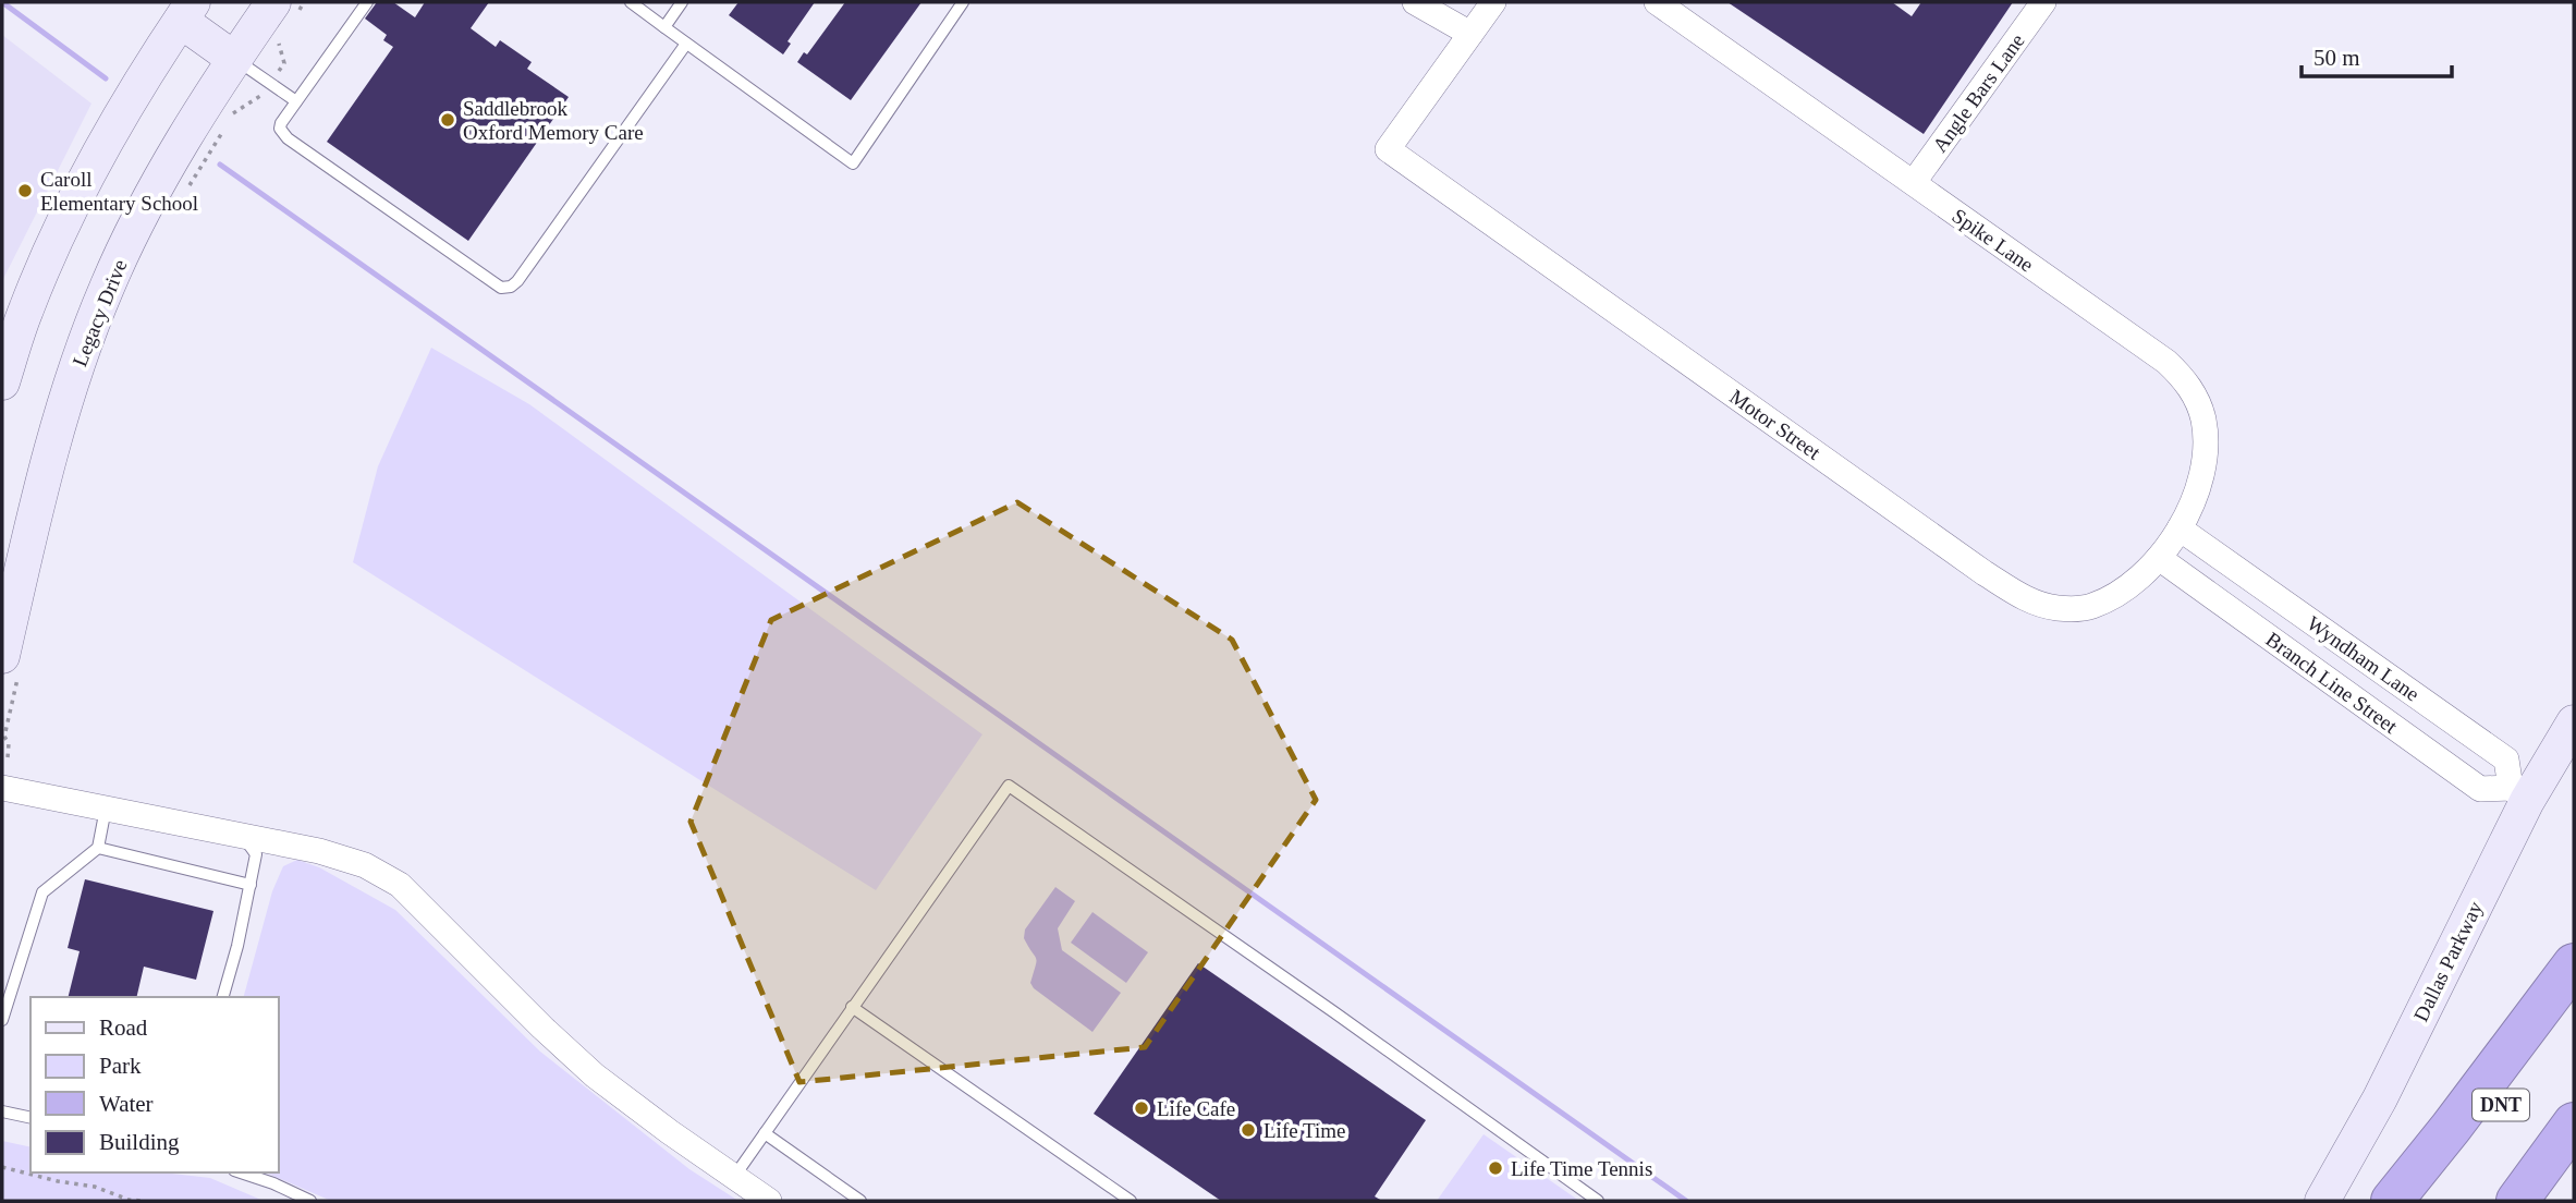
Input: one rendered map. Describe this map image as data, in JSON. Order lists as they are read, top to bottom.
{
  "streets": {
    "highway": ["DNT"],
    "main road": ["Legacy Drive", "Dallas Parkway"],
    "street": [
      "Angle Bars Lane",
      "Spike Lane",
      "Motor Street",
      "Wyndham Lane",
      "Branch Line Street"
    ]
  },
  "crossings": [
    ["Angle Bars Lane", "Spike Lane"],
    ["Spike Lane", "Motor Street"],
    ["Spike Lane", "Wyndham Lane"],
    ["Spike Lane", "Branch Line Street"],
    ["Motor Street", "Wyndham Lane"],
    ["Motor Street", "Branch Line Street"],
    ["Wyndham Lane", "Branch Line Street"],
    ["Wyndham Lane", "Dallas Parkway"],
    ["Branch Line Street", "Dallas Parkway"]
  ],
  "places": [
    "Saddlebrook Oxford Memory Care",
    "Caroll Elementary School",
    "Life Cafe",
    "Life Time",
    "Life Time Tennis"
  ],
  "legend": [
    "Road",
    "Park",
    "Water",
    "Building"
  ],
  "scale_bar": "50 m"
}
